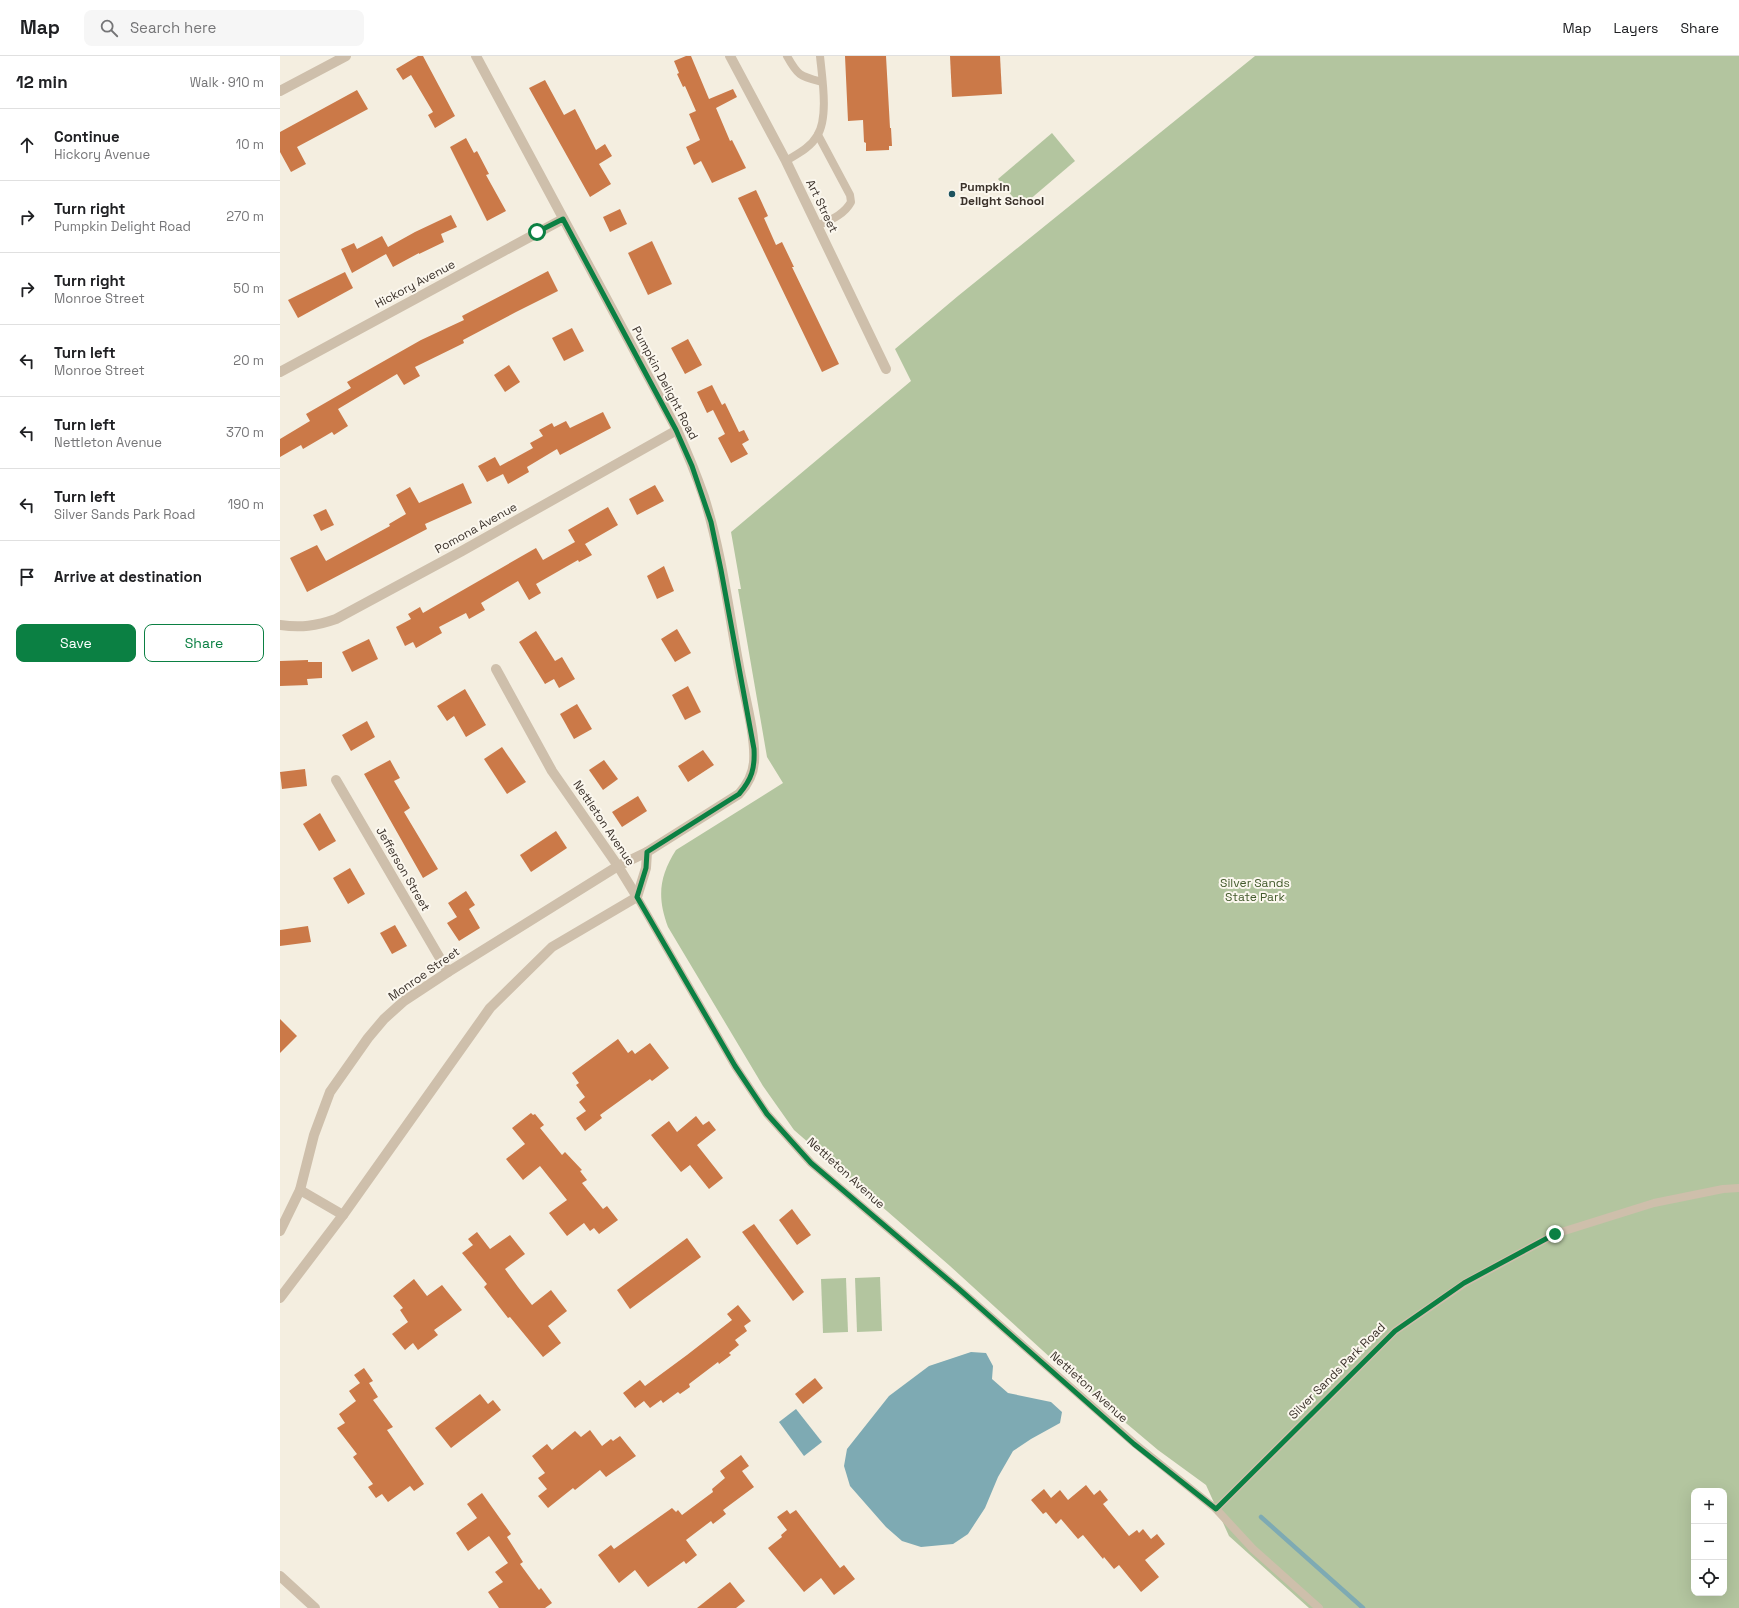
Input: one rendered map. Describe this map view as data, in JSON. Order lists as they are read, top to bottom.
{
  "streets": {
    "street": [
      "Art Street",
      "Hickory Avenue",
      "Pumpkin Delight Road",
      "Pomona Avenue",
      "Nettleton Avenue",
      "Jefferson Street",
      "Monroe Street"
    ],
    "lane": ["Silver Sands Park Road"]
  },
  "crossings": [
    ["Hickory Avenue", "Pumpkin Delight Road"],
    ["Pumpkin Delight Road", "Pomona Avenue"],
    ["Pumpkin Delight Road", "Monroe Street"],
    ["Nettleton Avenue", "Monroe Street"],
    ["Nettleton Avenue", "Silver Sands Park Road"],
    ["Jefferson Street", "Monroe Street"]
  ],
  "parks": ["Silver Sands State Park"],
  "places": ["Pumpkin Delight School"],
  "page": {
    "header": "Map",
    "search": "Search here",
    "nav": ["Map", "Layers", "Share"],
    "heading": ["12 min", "Walk · 910 m"],
    "list": [
      ["Continue", "Hickory Avenue", "10 m"],
      ["Turn right", "Pumpkin Delight Road", "270 m"],
      ["Turn right", "Monroe Street", "50 m"],
      ["Turn left", "Monroe Street", "20 m"],
      ["Turn left", "Nettleton Avenue", "370 m"],
      ["Turn left", "Silver Sands Park Road", "190 m"],
      "Arrive at destination"
    ],
    "buttons": ["Save", "Share"],
    "map_buttons": ["+", "−"]
  }
}
